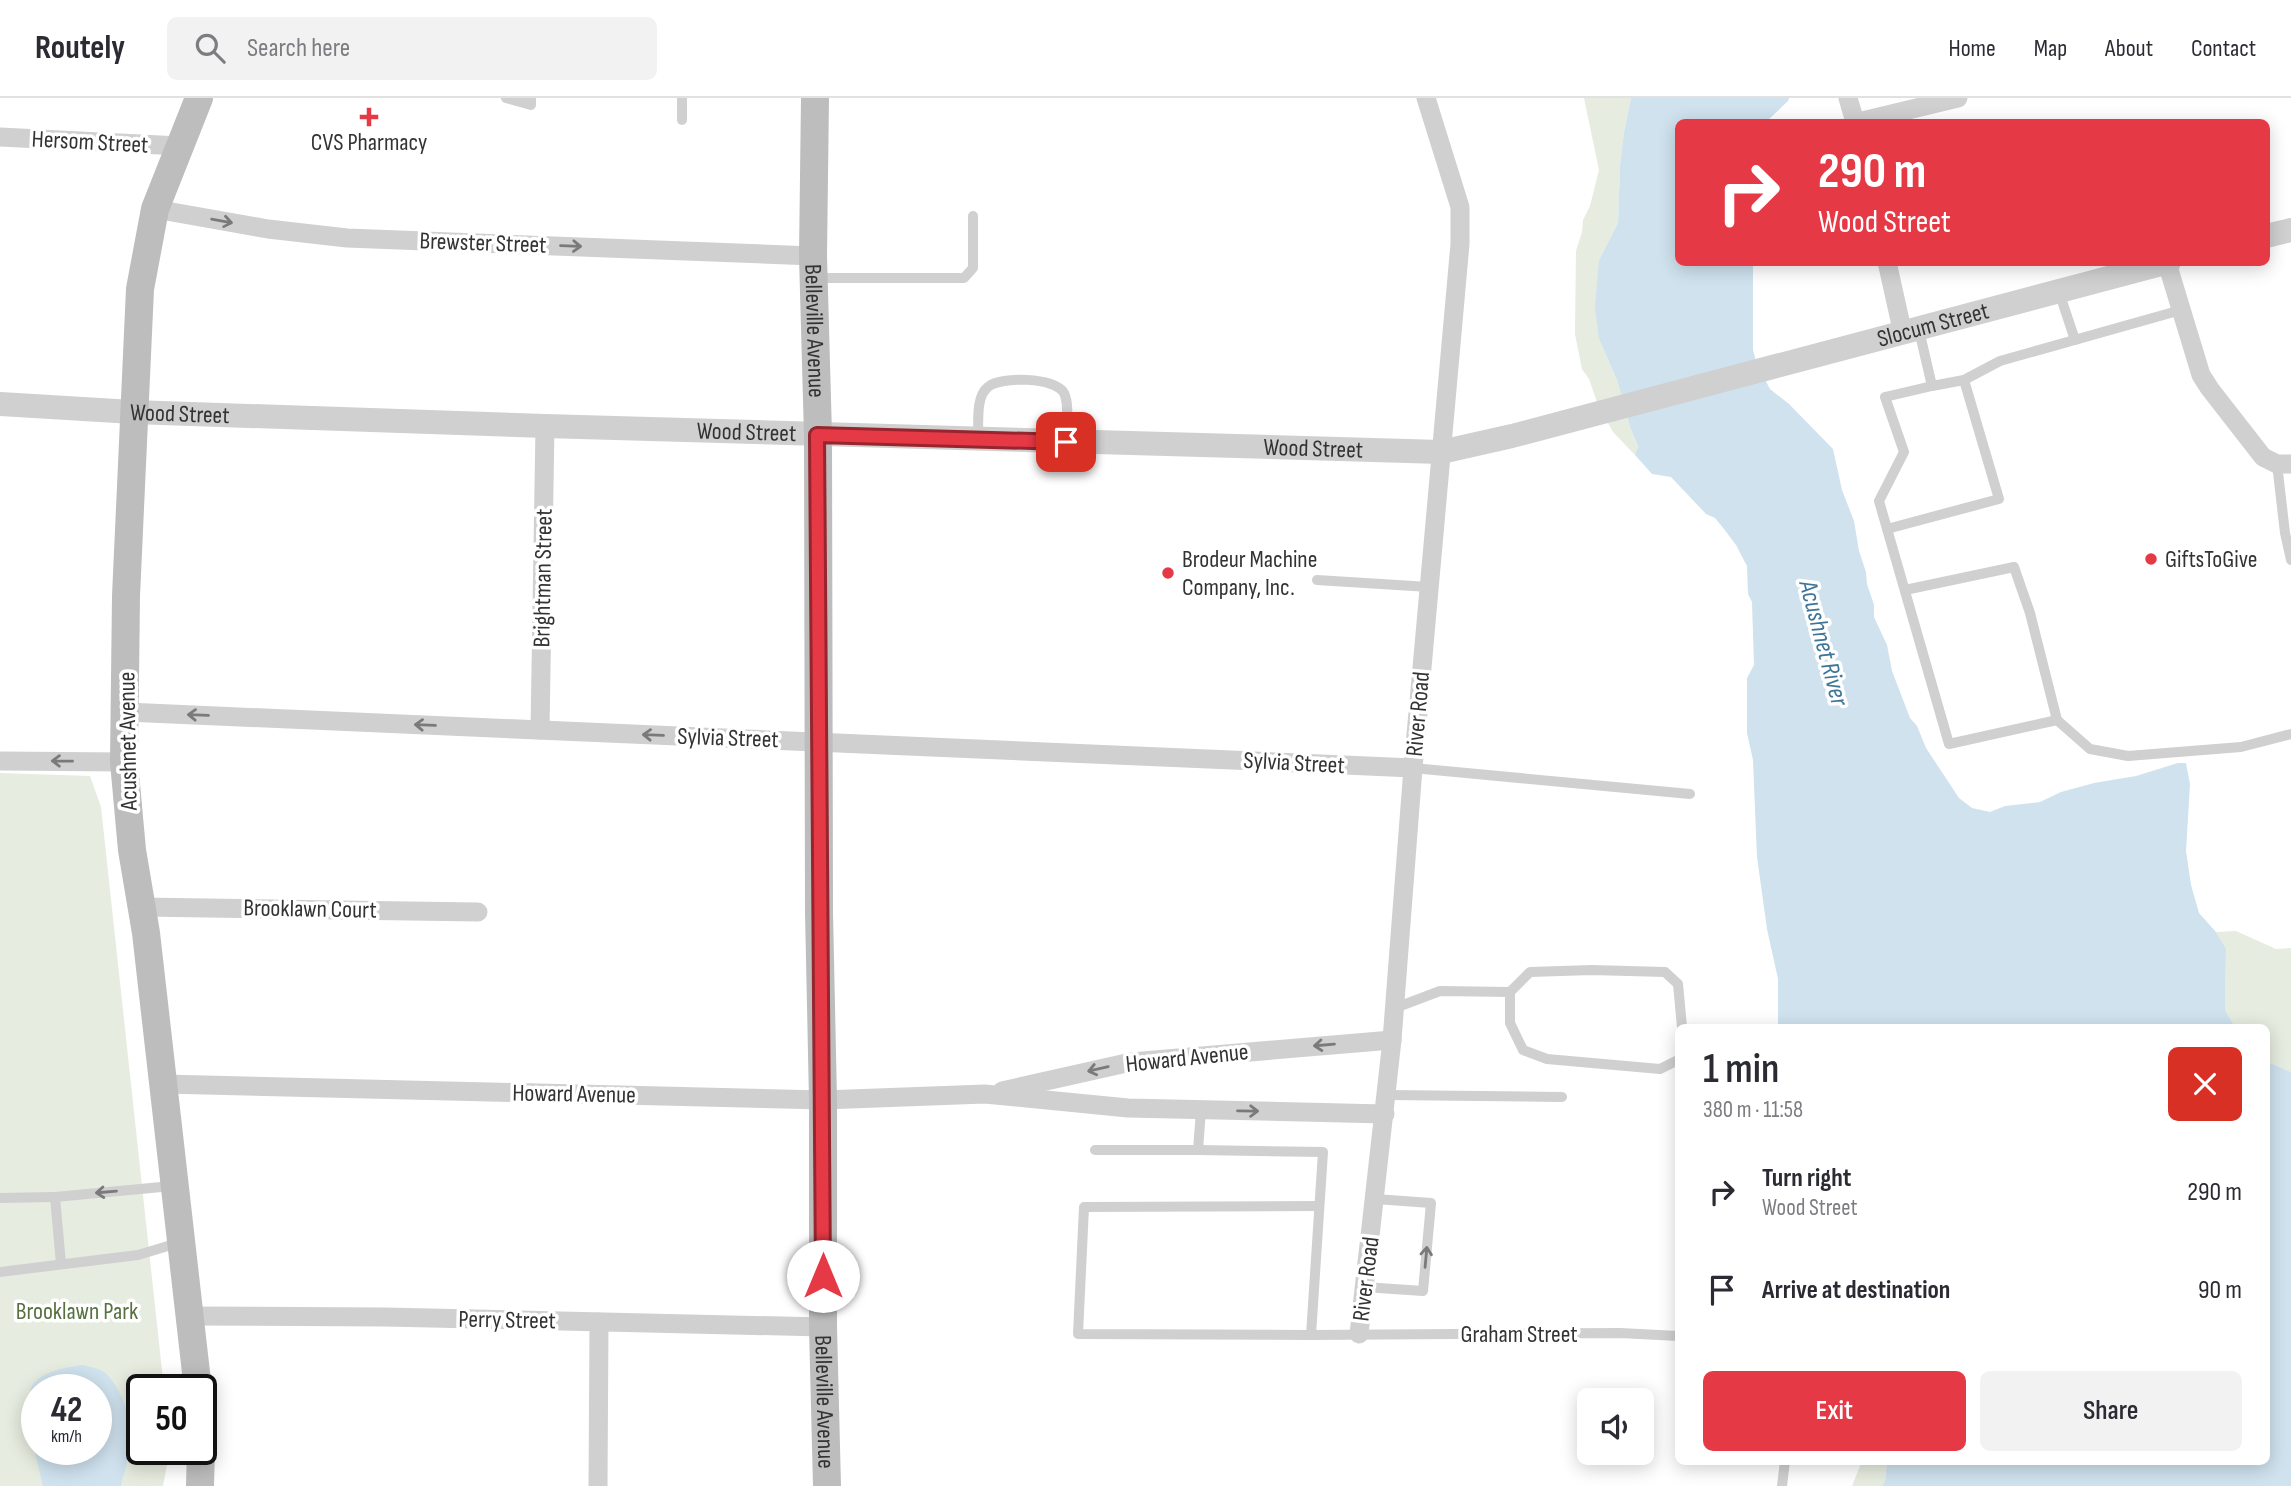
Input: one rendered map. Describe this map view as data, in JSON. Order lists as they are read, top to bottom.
{
  "streets": {
    "main road": ["Belleville Avenue", "Acushnet Avenue"],
    "street": [
      "Hersom Street",
      "Brewster Street",
      "Slocum Street",
      "Wood Street",
      "Brightman Street",
      "River Road",
      "Sylvia Street",
      "Brooklawn Court",
      "Howard Avenue",
      "Perry Street"
    ],
    "lane": ["Graham Street"]
  },
  "crossings": [
    ["Hersom Street", "Acushnet Avenue"],
    ["Brewster Street", "Belleville Avenue"],
    ["Brewster Street", "Acushnet Avenue"],
    ["Slocum Street", "Wood Street"],
    ["Belleville Avenue", "Wood Street"],
    ["Belleville Avenue", "Sylvia Street"],
    ["Belleville Avenue", "Howard Avenue"],
    ["Belleville Avenue", "Perry Street"],
    ["Wood Street", "Brightman Street"],
    ["Wood Street", "River Road"],
    ["Wood Street", "Acushnet Avenue"],
    ["Brightman Street", "Sylvia Street"],
    ["River Road", "Sylvia Street"],
    ["River Road", "Howard Avenue"],
    ["River Road", "Graham Street"],
    ["Sylvia Street", "Acushnet Avenue"],
    ["Acushnet Avenue", "Brooklawn Court"],
    ["Acushnet Avenue", "Howard Avenue"],
    ["Acushnet Avenue", "Perry Street"]
  ],
  "one_way": ["Brewster Street", "Sylvia Street"],
  "water": ["Acushnet River"],
  "parks": ["Brooklawn Park"],
  "places": {
    "health": ["CVS Pharmacy"],
    "other": ["GiftsToGive", "Brodeur Machine Company, Inc."]
  },
  "page": {
    "header": "Routely",
    "search": "Search here",
    "nav": [
      "Home",
      "Map",
      "About",
      "Contact"
    ],
    "turn": ["290 m", "Wood Street"],
    "heading": ["1 min", "380 m · 11:58"],
    "list": [
      {
        "name": "Turn right",
        "note": "Wood Street",
        "value": "290 m"
      },
      {
        "name": "Arrive at destination",
        "value": "90 m"
      }
    ],
    "buttons": ["Exit", "Share"],
    "speed": "42 km/h",
    "limit": "50"
  }
}
